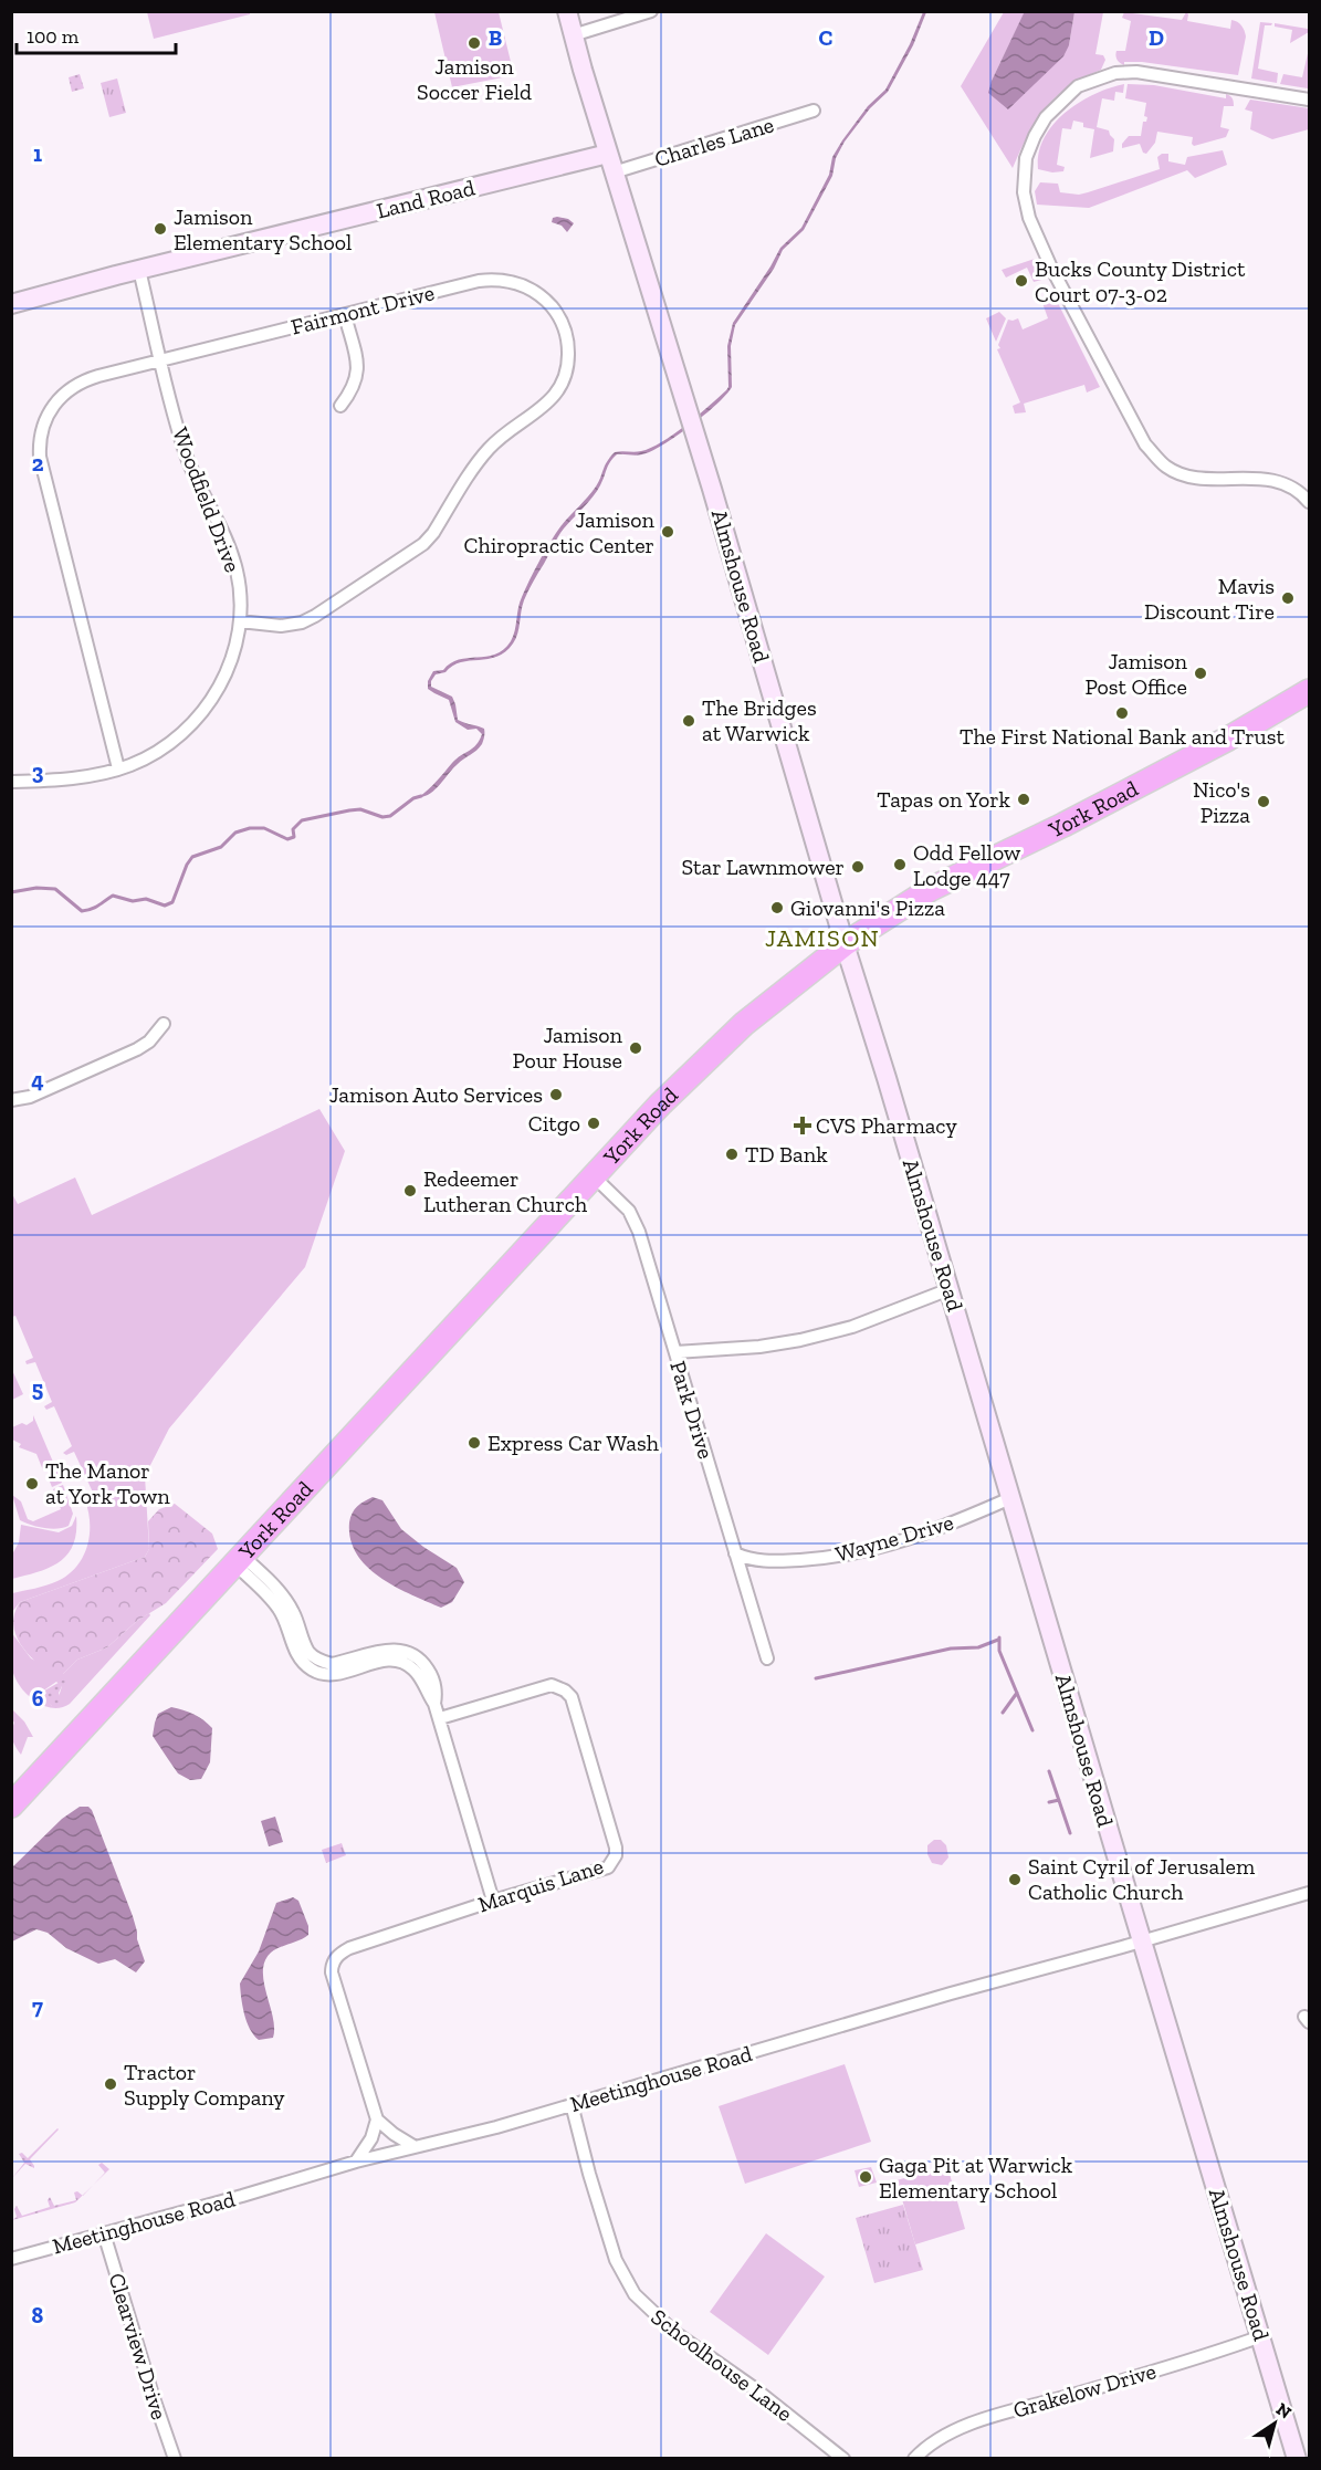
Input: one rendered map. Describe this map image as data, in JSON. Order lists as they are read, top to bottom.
{
  "streets": {
    "highway": ["York Road"],
    "main road": ["Land Road", "Almshouse Road"],
    "street": [
      "Charles Lane",
      "Fairmont Drive",
      "Woodfield Drive",
      "Park Drive",
      "Wayne Drive",
      "Marquis Lane",
      "Meetinghouse Road",
      "Clearview Drive",
      "Schoolhouse Lane",
      "Grakelow Drive"
    ]
  },
  "crossings": [
    ["Charles Lane", "Almshouse Road"],
    ["Land Road", "Woodfield Drive"],
    ["Land Road", "Almshouse Road"],
    ["Fairmont Drive", "Woodfield Drive"],
    ["Almshouse Road", "York Road"],
    ["Almshouse Road", "Wayne Drive"],
    ["Almshouse Road", "Meetinghouse Road"],
    ["Almshouse Road", "Grakelow Drive"],
    ["York Road", "Park Drive"],
    ["Park Drive", "Wayne Drive"],
    ["Meetinghouse Road", "Clearview Drive"],
    ["Meetinghouse Road", "Schoolhouse Lane"]
  ],
  "districts": ["JAMISON"],
  "places": {
    "other": [
      "Jamison Soccer Field",
      "Jamison Elementary School",
      "Bucks County District Court 07-3-02",
      "Jamison Chiropractic Center",
      "Mavis Discount Tire",
      "Jamison Post Office",
      "The First National Bank and Trust",
      "The Bridges at Warwick",
      "Tapas on York",
      "Nico's Pizza",
      "Odd Fellow Lodge 447",
      "Star Lawnmower",
      "Giovanni's Pizza",
      "Jamison Pour House",
      "Jamison Auto Services",
      "Citgo",
      "TD Bank",
      "Redeemer Lutheran Church",
      "Express Car Wash",
      "The Manor at York Town",
      "Saint Cyril of Jerusalem Catholic Church",
      "Tractor Supply Company",
      "Gaga Pit at Warwick Elementary School"
    ],
    "health": ["CVS Pharmacy"]
  },
  "scale_bar": "100 m",
  "north": "top right",
  "grid": {
    "columns": ["B", "C", "D"],
    "rows": [
      "1",
      "2",
      "3",
      "4",
      "5",
      "6",
      "7",
      "8"
    ]
  }
}
